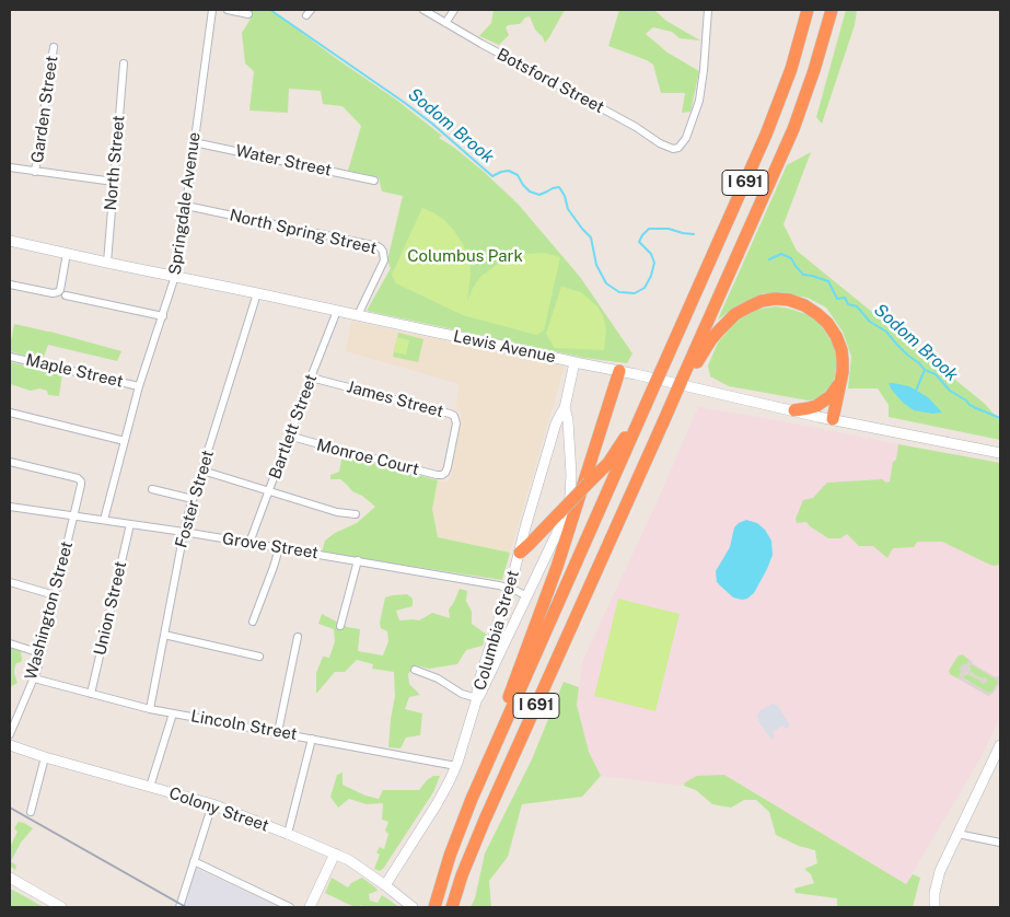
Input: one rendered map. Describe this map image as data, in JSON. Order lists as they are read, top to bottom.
{
  "streets": {
    "highway": ["I 691"],
    "main road": ["Lewis Avenue", "Columbia Street", "Colony Street"],
    "street": [
      "Botsford Street",
      "Garden Street",
      "Water Street",
      "North Street",
      "Springdale Avenue",
      "North Spring Street",
      "Maple Street",
      "James Street",
      "Bartlett Street",
      "Monroe Court",
      "Foster Street",
      "Grove Street",
      "Union Street",
      "Washington Street",
      "Lincoln Street"
    ]
  },
  "crossings": [
    ["Water Street", "Springdale Avenue"],
    ["North Street", "Lewis Avenue"],
    ["Springdale Avenue", "North Spring Street"],
    ["Springdale Avenue", "Lewis Avenue"],
    ["Springdale Avenue", "Maple Street"],
    ["Springdale Avenue", "Grove Street"],
    ["North Spring Street", "Lewis Avenue"],
    ["Lewis Avenue", "Bartlett Street"],
    ["Lewis Avenue", "Foster Street"],
    ["Lewis Avenue", "Columbia Street"],
    ["James Street", "Bartlett Street"],
    ["James Street", "Monroe Court"],
    ["Bartlett Street", "Monroe Court"],
    ["Bartlett Street", "Grove Street"],
    ["Foster Street", "Grove Street"],
    ["Foster Street", "Lincoln Street"],
    ["Grove Street", "Union Street"],
    ["Grove Street", "Washington Street"],
    ["Grove Street", "Columbia Street"],
    ["Union Street", "Lincoln Street"],
    ["Washington Street", "Lincoln Street"],
    ["Columbia Street", "Lincoln Street"],
    ["Columbia Street", "Colony Street"]
  ],
  "water": ["Sodom Brook"],
  "parks": ["Columbus Park"]
}
